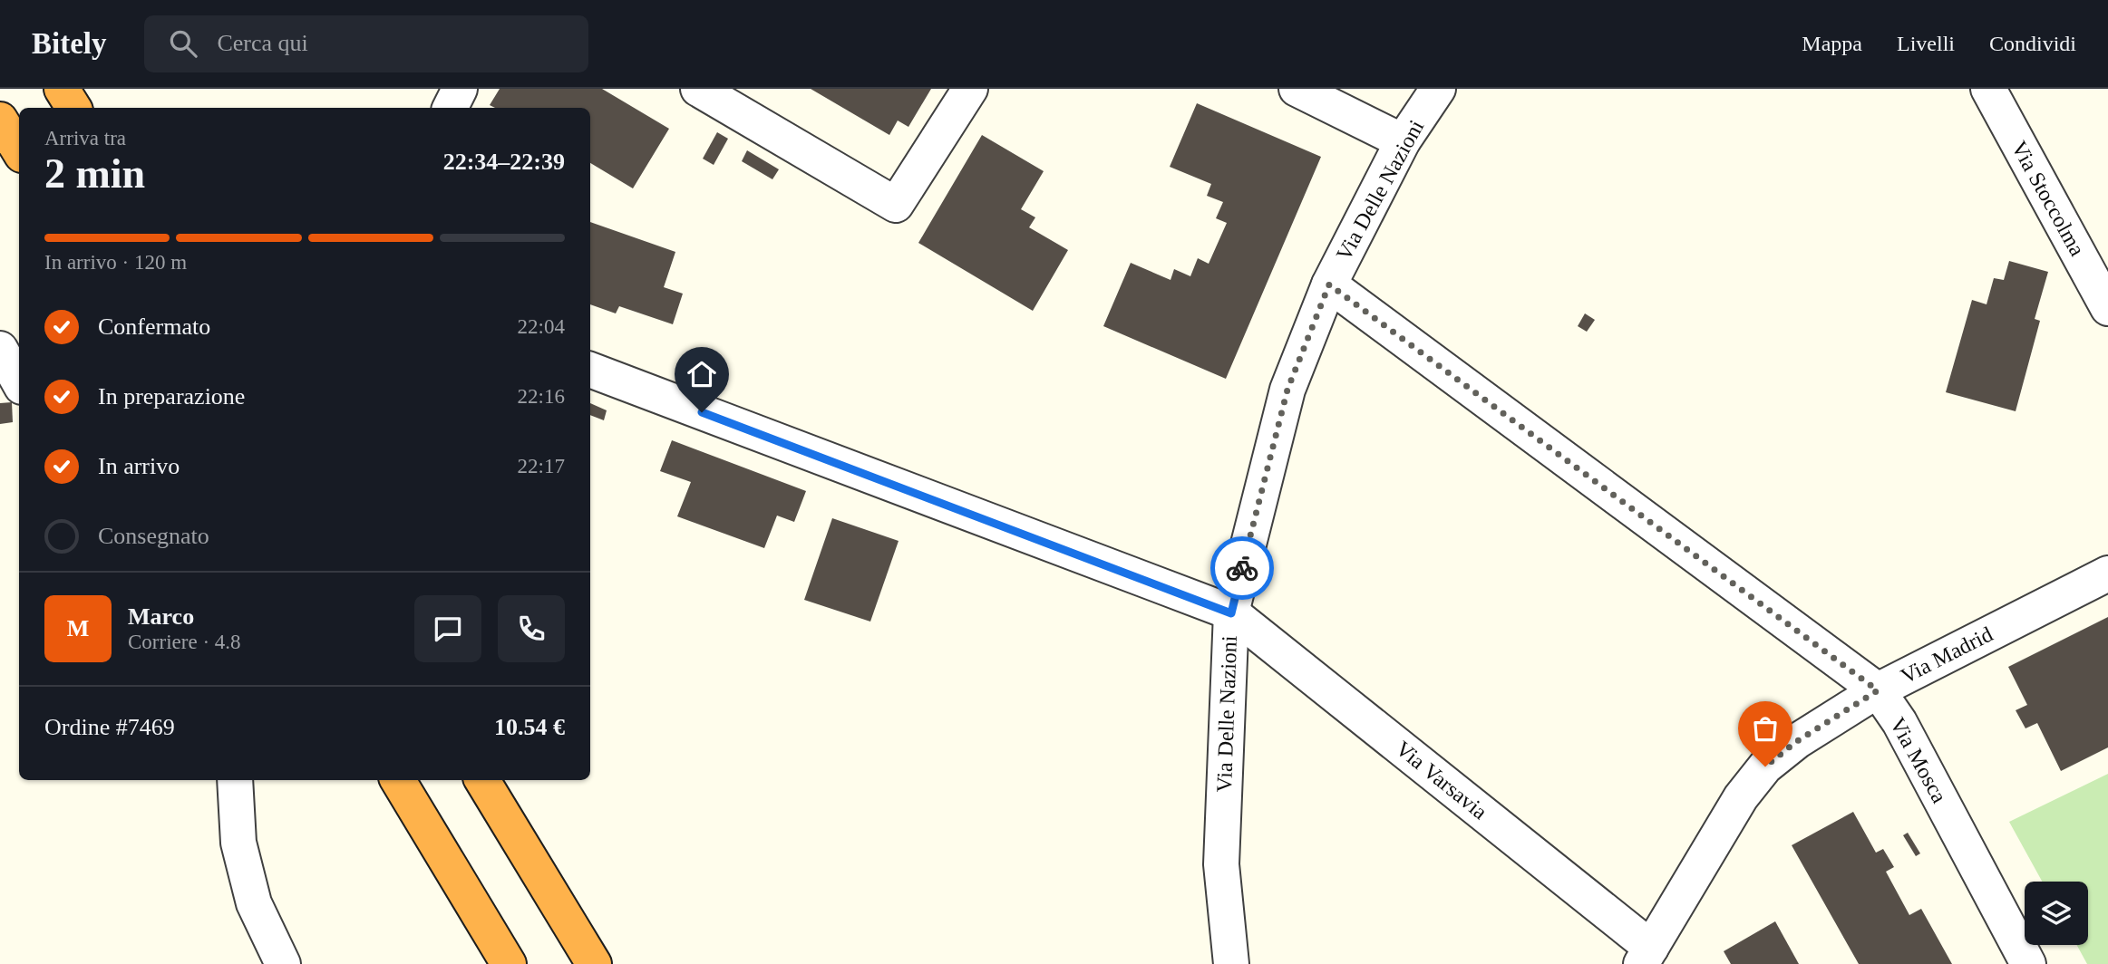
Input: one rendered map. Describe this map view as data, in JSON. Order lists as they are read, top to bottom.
{
  "streets": {
    "street": [
      "Via Delle Nazioni",
      "Via Stoccolma",
      "Via Madrid",
      "Via Mosca",
      "Via Varsavia"
    ]
  },
  "crossings": [
    ["Via Delle Nazioni", "Via Mosca"],
    ["Via Delle Nazioni", "Via Varsavia"],
    ["Via Madrid", "Via Mosca"],
    ["Via Madrid", "Via Varsavia"]
  ],
  "page": {
    "header": "Bitely",
    "search": "Cerca qui",
    "nav": ["Mappa", "Livelli", "Condividi"],
    "heading": ["2 min", "Arriva tra", "22:34–22:39"],
    "panel": [
      "Marco",
      "Corriere · 4.8",
      "Ordine #7469",
      "10.54 €"
    ],
    "bar": "In arrivo · 120 m",
    "list": [
      ["Confermato", "22:04"],
      ["In preparazione", "22:16"],
      ["In arrivo", "22:17"],
      "Consegnato"
    ],
    "round": "M"
  }
}
